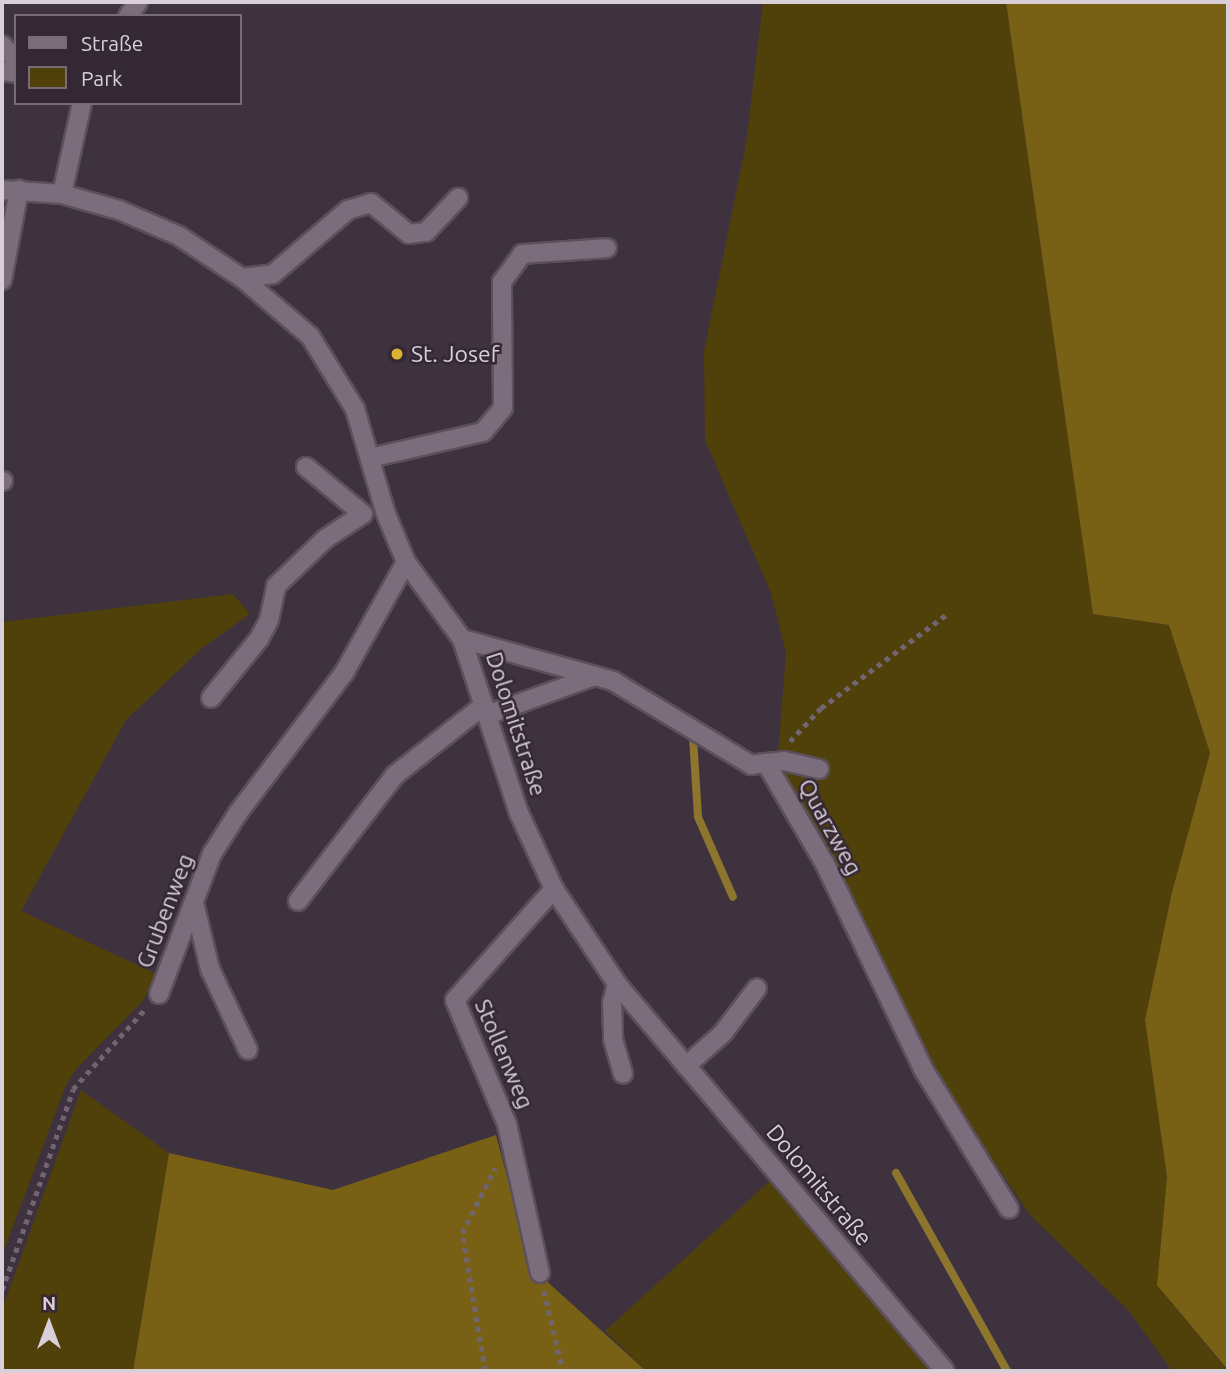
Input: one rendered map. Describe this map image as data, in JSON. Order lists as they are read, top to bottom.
{
  "streets": {
    "street": [
      "Dolomitstraße",
      "Quarzweg",
      "Grubenweg",
      "Stollenweg"
    ]
  },
  "crossings": [
    ["Dolomitstraße", "Grubenweg"],
    ["Dolomitstraße", "Stollenweg"]
  ],
  "places": ["St. Josef"],
  "legend": ["Straße", "Park"],
  "north": "top"
}
